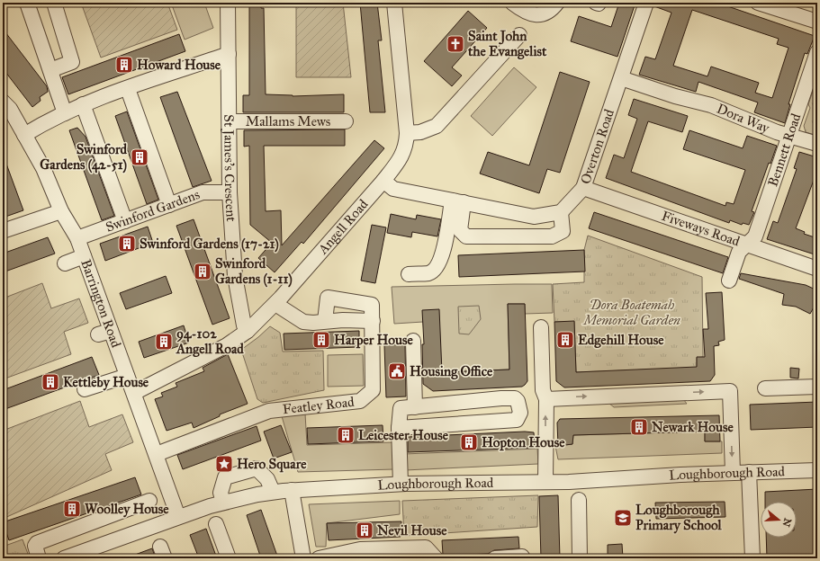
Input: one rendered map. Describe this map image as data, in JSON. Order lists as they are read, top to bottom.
{
  "streets": {
    "street": [
      "Dora Way",
      "Mallams Mews",
      "Overton Road",
      "Bennett Road",
      "St James's Crescent",
      "Swinford Gardens",
      "Angell Road",
      "Fiveways Road",
      "Barrington Road",
      "Featley Road",
      "Loughborough Road"
    ]
  },
  "crossings": [
    ["Dora Way", "Overton Road"],
    ["Dora Way", "Bennett Road"],
    ["Mallams Mews", "St James's Crescent"],
    ["Overton Road", "Fiveways Road"],
    ["Bennett Road", "Fiveways Road"],
    ["St James's Crescent", "Swinford Gardens"],
    ["St James's Crescent", "Angell Road"],
    ["Swinford Gardens", "Barrington Road"],
    ["Angell Road", "Barrington Road"],
    ["Barrington Road", "Featley Road"],
    ["Barrington Road", "Loughborough Road"]
  ],
  "parks": ["Dora Boatemah Memorial Garden"],
  "places": {
    "church": ["Saint John the Evangelist"],
    "building": [
      "Howard House",
      "Swinford Gardens (42-51)",
      "Swinford Gardens (17-21)",
      "Swinford Gardens (1-11)",
      "Harper House",
      "Edgehill House",
      "94-102 Angell Road",
      "Kettleby House",
      "Newark House",
      "Leicester House",
      "Hopton House",
      "Woolley House",
      "Nevil House"
    ],
    "public building": ["Housing Office"],
    "place": ["Hero Square"],
    "school or university": ["Loughborough Primary School"]
  },
  "north": "right"
}
